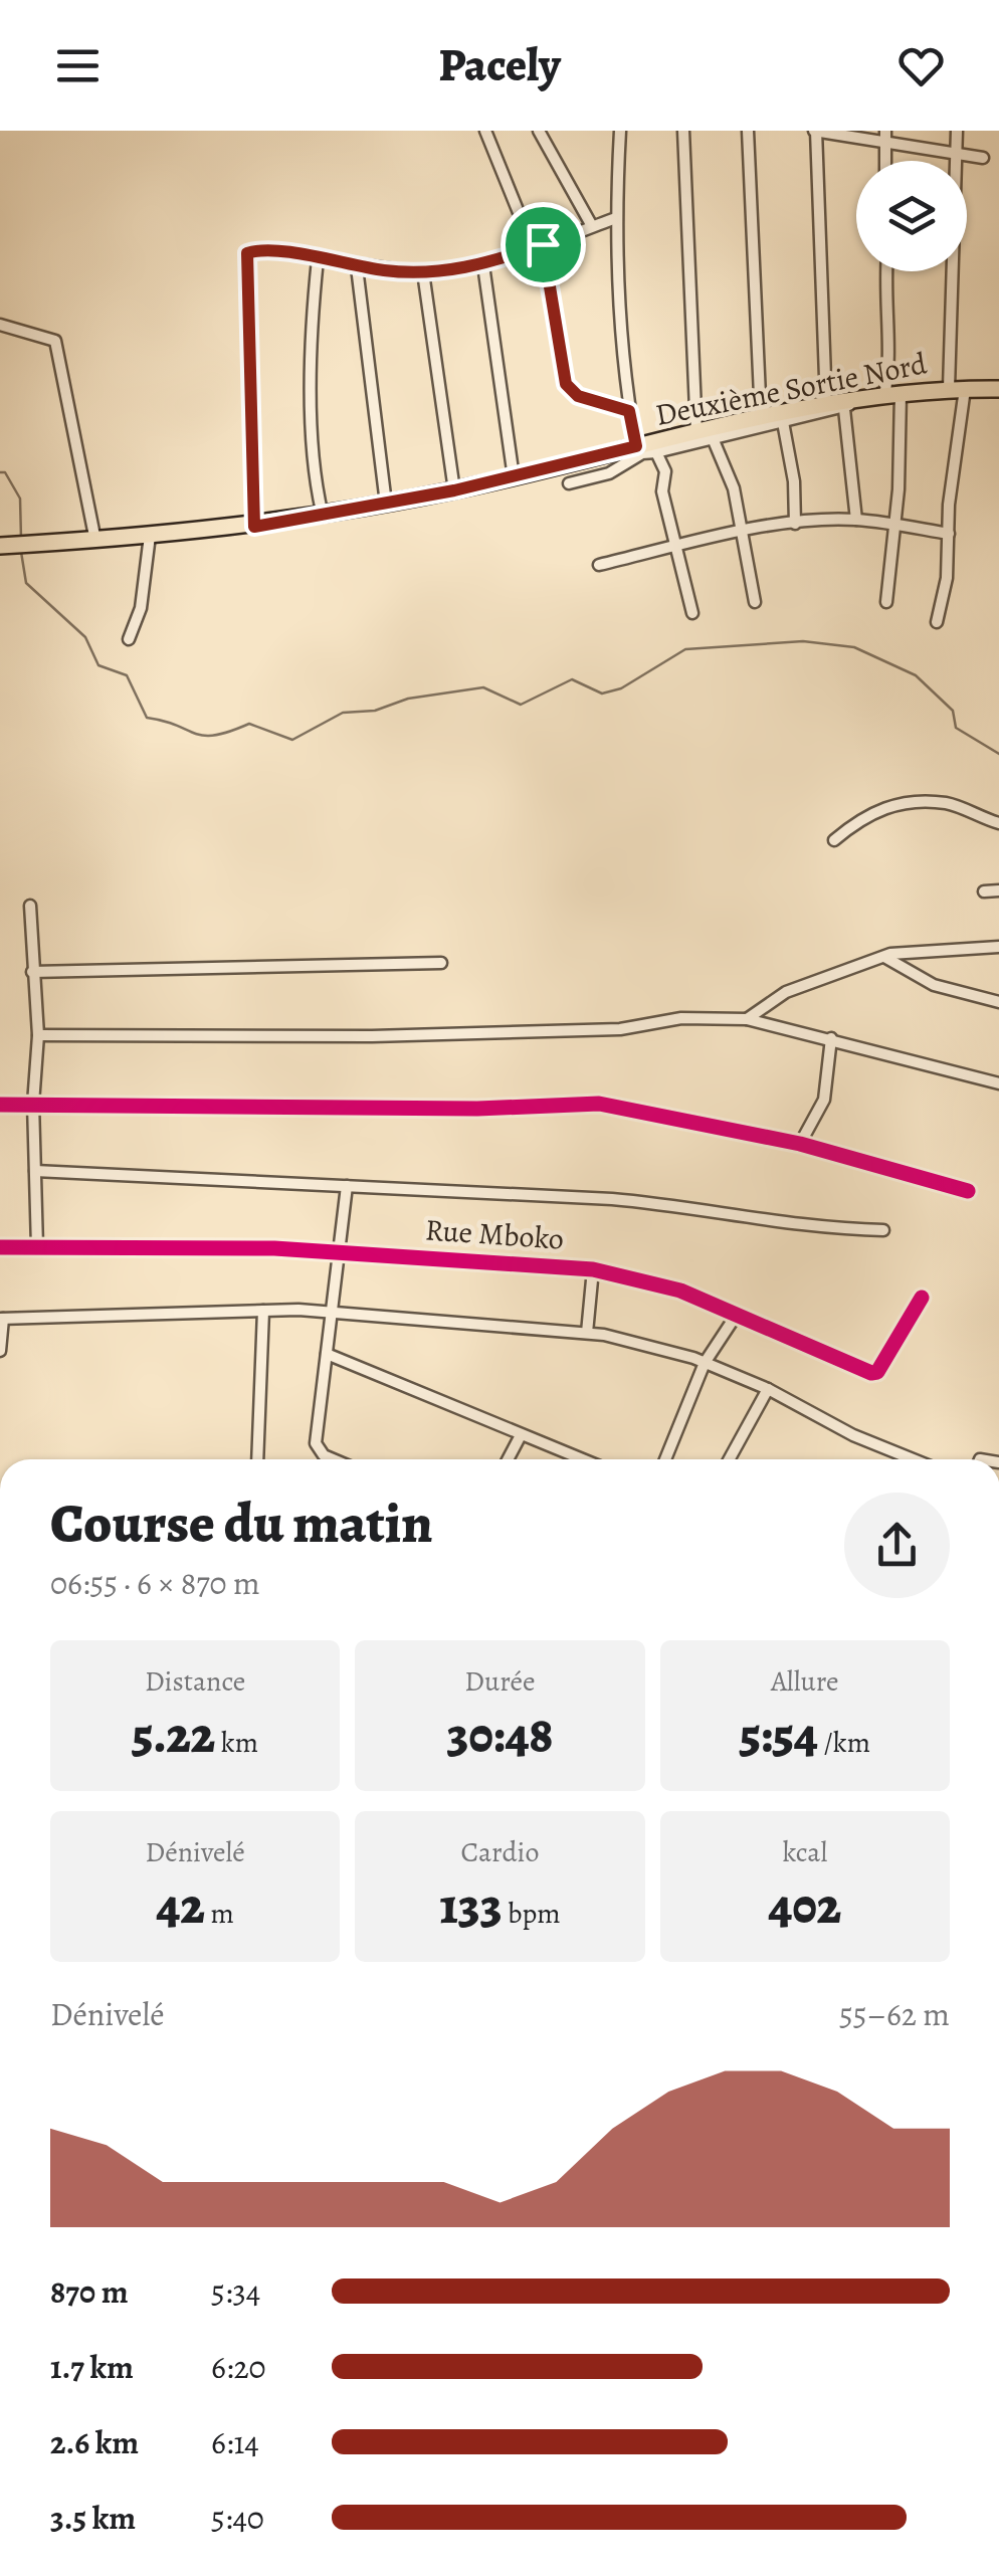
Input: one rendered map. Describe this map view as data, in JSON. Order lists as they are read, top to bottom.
{
  "streets": {
    "main road": ["Deuxième Sortie Nord"],
    "street": ["Rue Mboko"]
  },
  "page": {
    "header": "Pacely",
    "heading": ["Course du matin", "06:55 · 6 × 870 m"],
    "stats": [
      ["Distance", "5.22 km"],
      ["Durée", "30:48"],
      ["Allure", "5:54 /km"],
      ["Dénivelé", "42 m"],
      ["Cardio", "133 bpm"],
      ["kcal", "402"]
    ],
    "chart": ["Dénivelé", "55–62 m"],
    "list": [
      {
        "name": "870 m",
        "note": "5:34"
      },
      {
        "name": "1.7 km",
        "note": "6:20"
      },
      {
        "name": "2.6 km",
        "note": "6:14"
      },
      {
        "name": "3.5 km",
        "note": "5:40"
      }
    ]
  }
}
